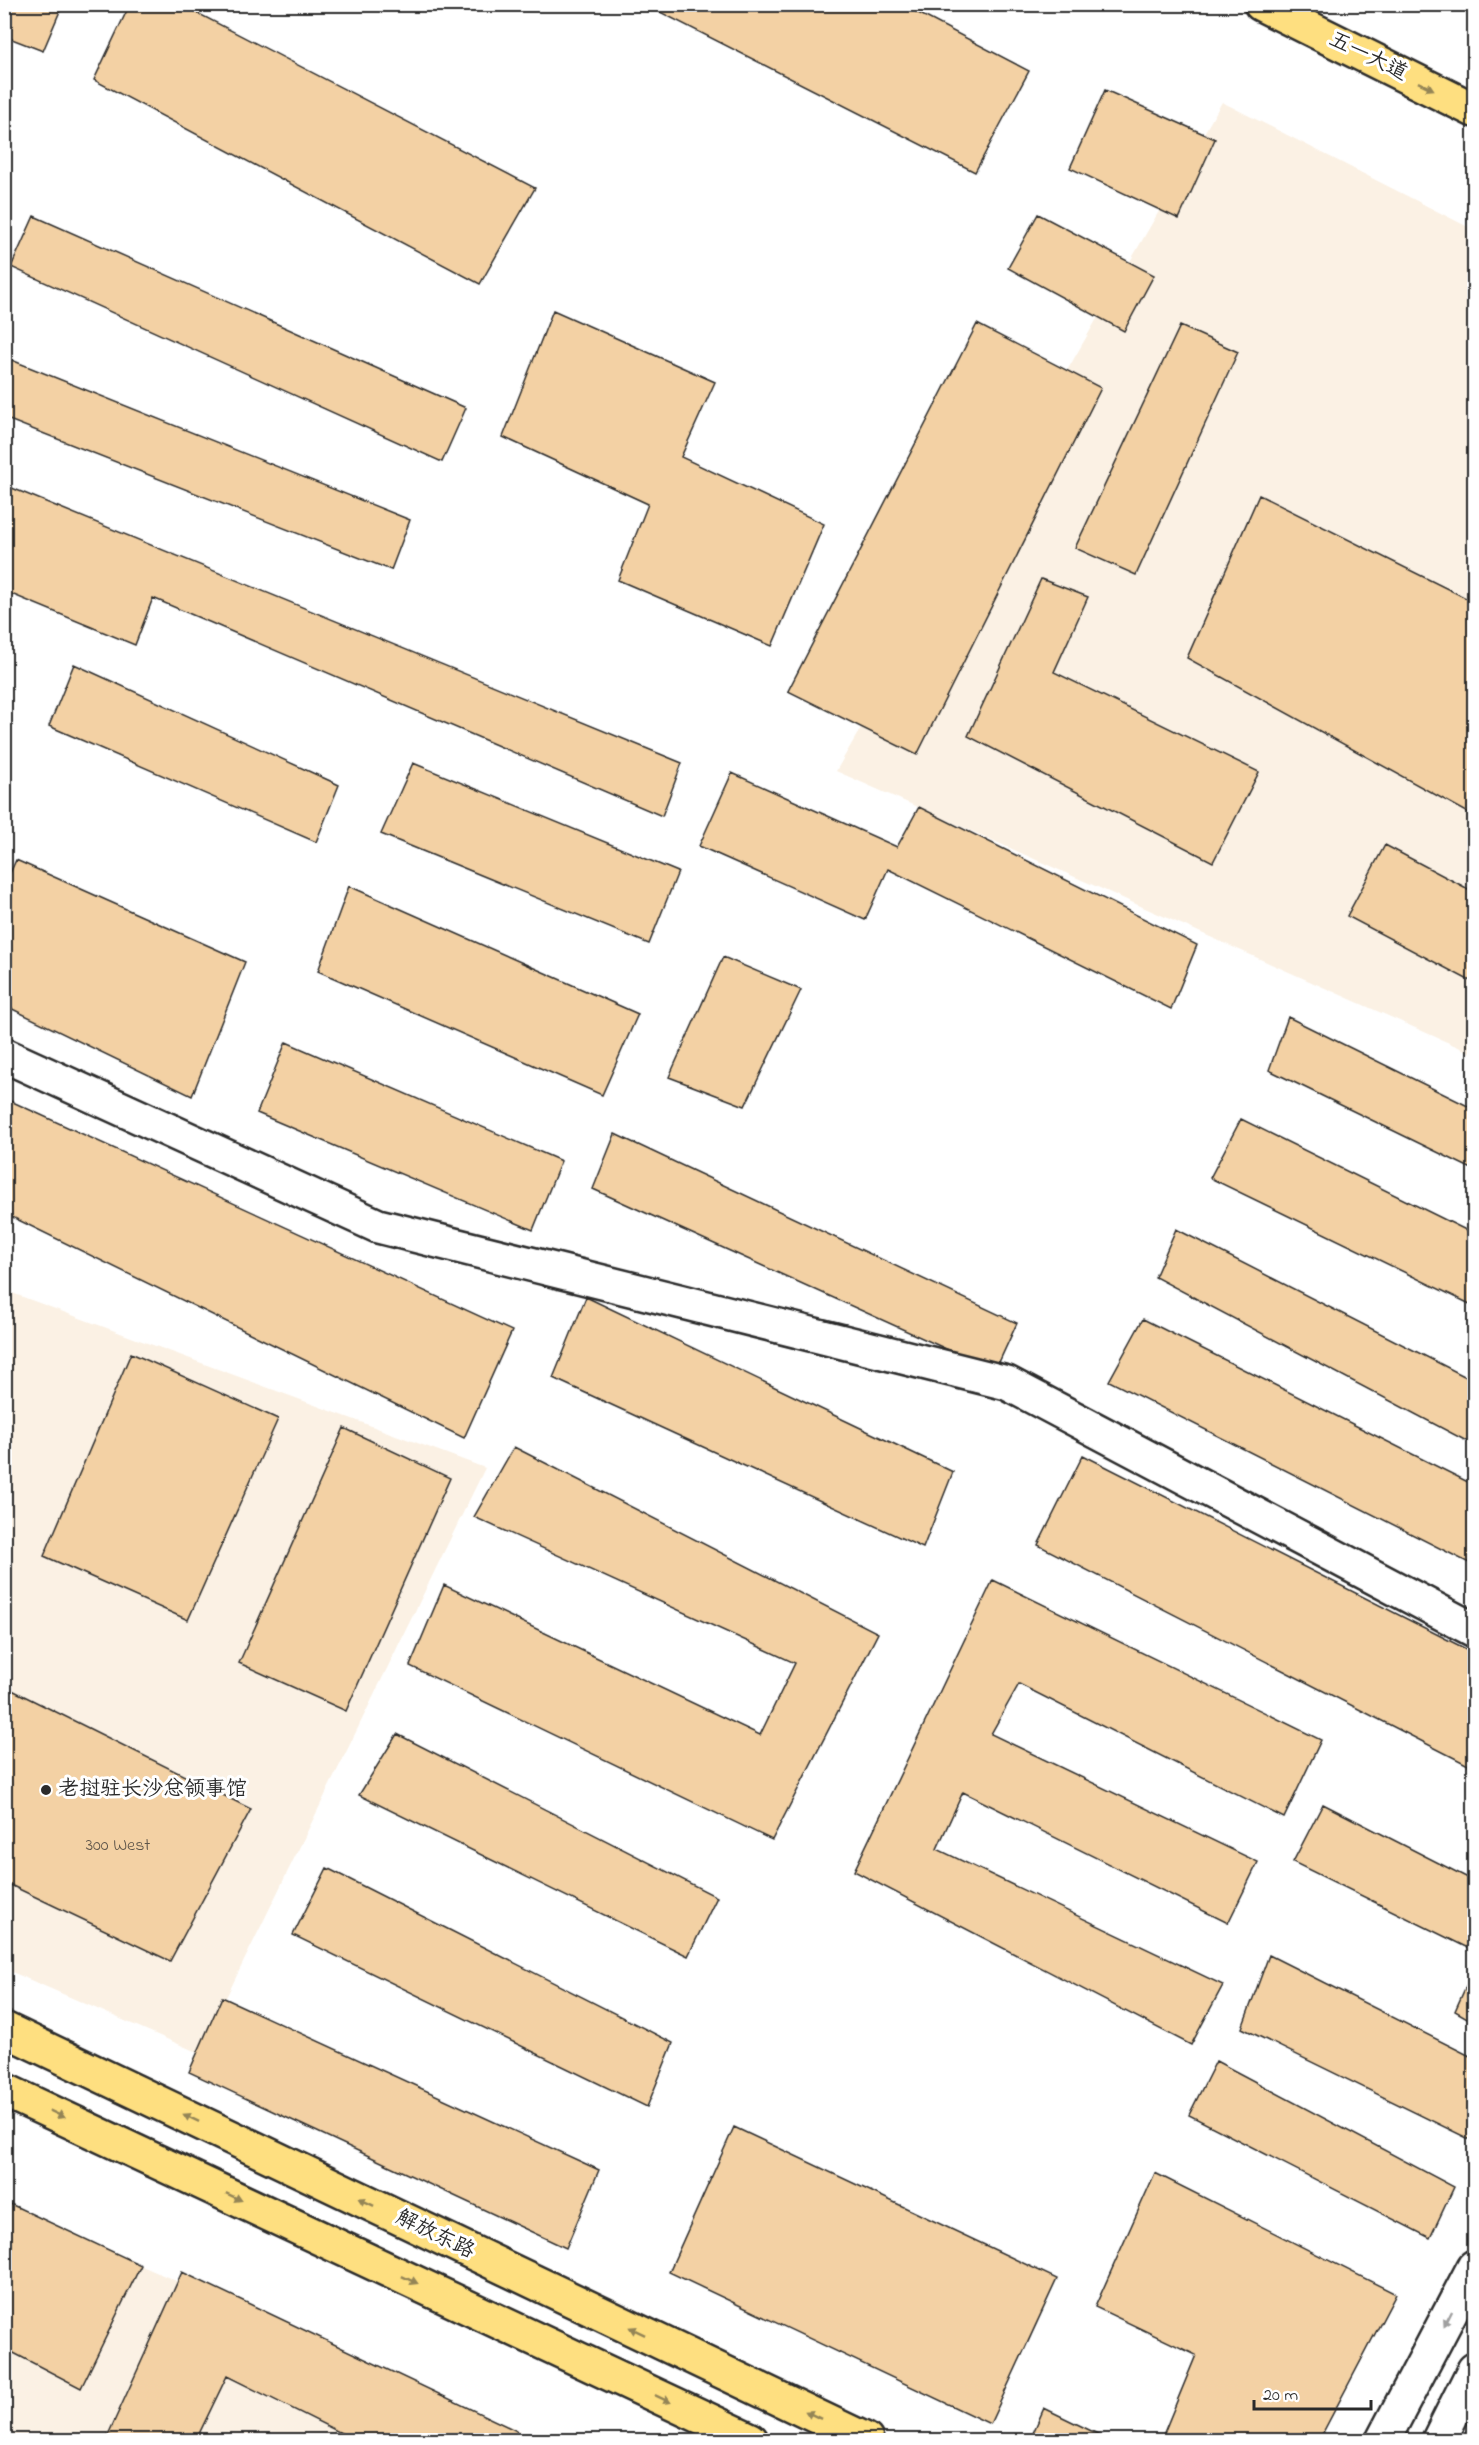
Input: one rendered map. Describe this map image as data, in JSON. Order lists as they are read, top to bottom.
{
  "streets": {
    "main road": ["五一大道", "解放东路"]
  },
  "one_way": ["五一大道"],
  "places": ["老挝驻长沙总领事馆"],
  "house_numbers": ["300 West"],
  "scale_bar": "20 m"
}
